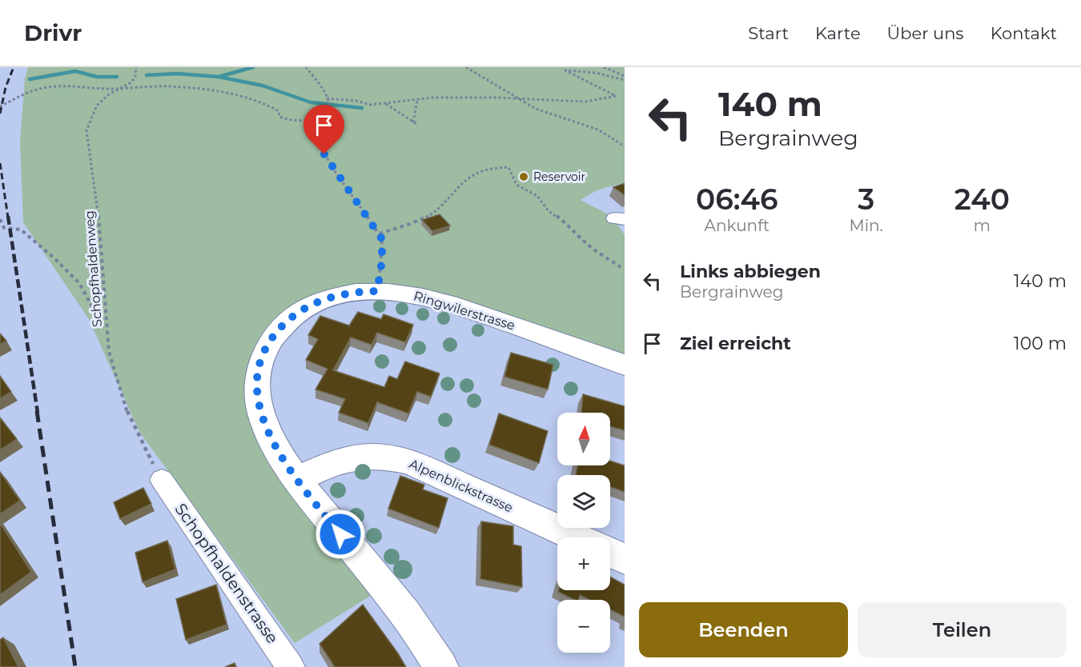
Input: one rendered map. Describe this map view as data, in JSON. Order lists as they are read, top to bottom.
{
  "streets": {
    "street": ["Ringwilerstrasse", "Alpenblickstrasse", "Schopfhaldenstrasse"],
    "path": ["Schopfhaldenweg"]
  },
  "crossings": [
    ["Schopfhaldenweg", "Schopfhaldenstrasse"],
    ["Ringwilerstrasse", "Alpenblickstrasse"]
  ],
  "places": ["Reservoir"],
  "north": "top",
  "page": {
    "header": "Drivr",
    "nav": [
      "Start",
      "Karte",
      "Über uns",
      "Kontakt"
    ],
    "turn": ["140 m", "Bergrainweg"],
    "eta": [
      "06:46",
      "Ankunft",
      "3",
      "Min.",
      "240",
      "m"
    ],
    "list": [
      {
        "name": "Links abbiegen",
        "note": "Bergrainweg",
        "value": "140 m"
      },
      {
        "name": "Ziel erreicht",
        "value": "100 m"
      }
    ],
    "map_buttons": ["+", "−"],
    "buttons": ["Beenden", "Teilen"]
  }
}
